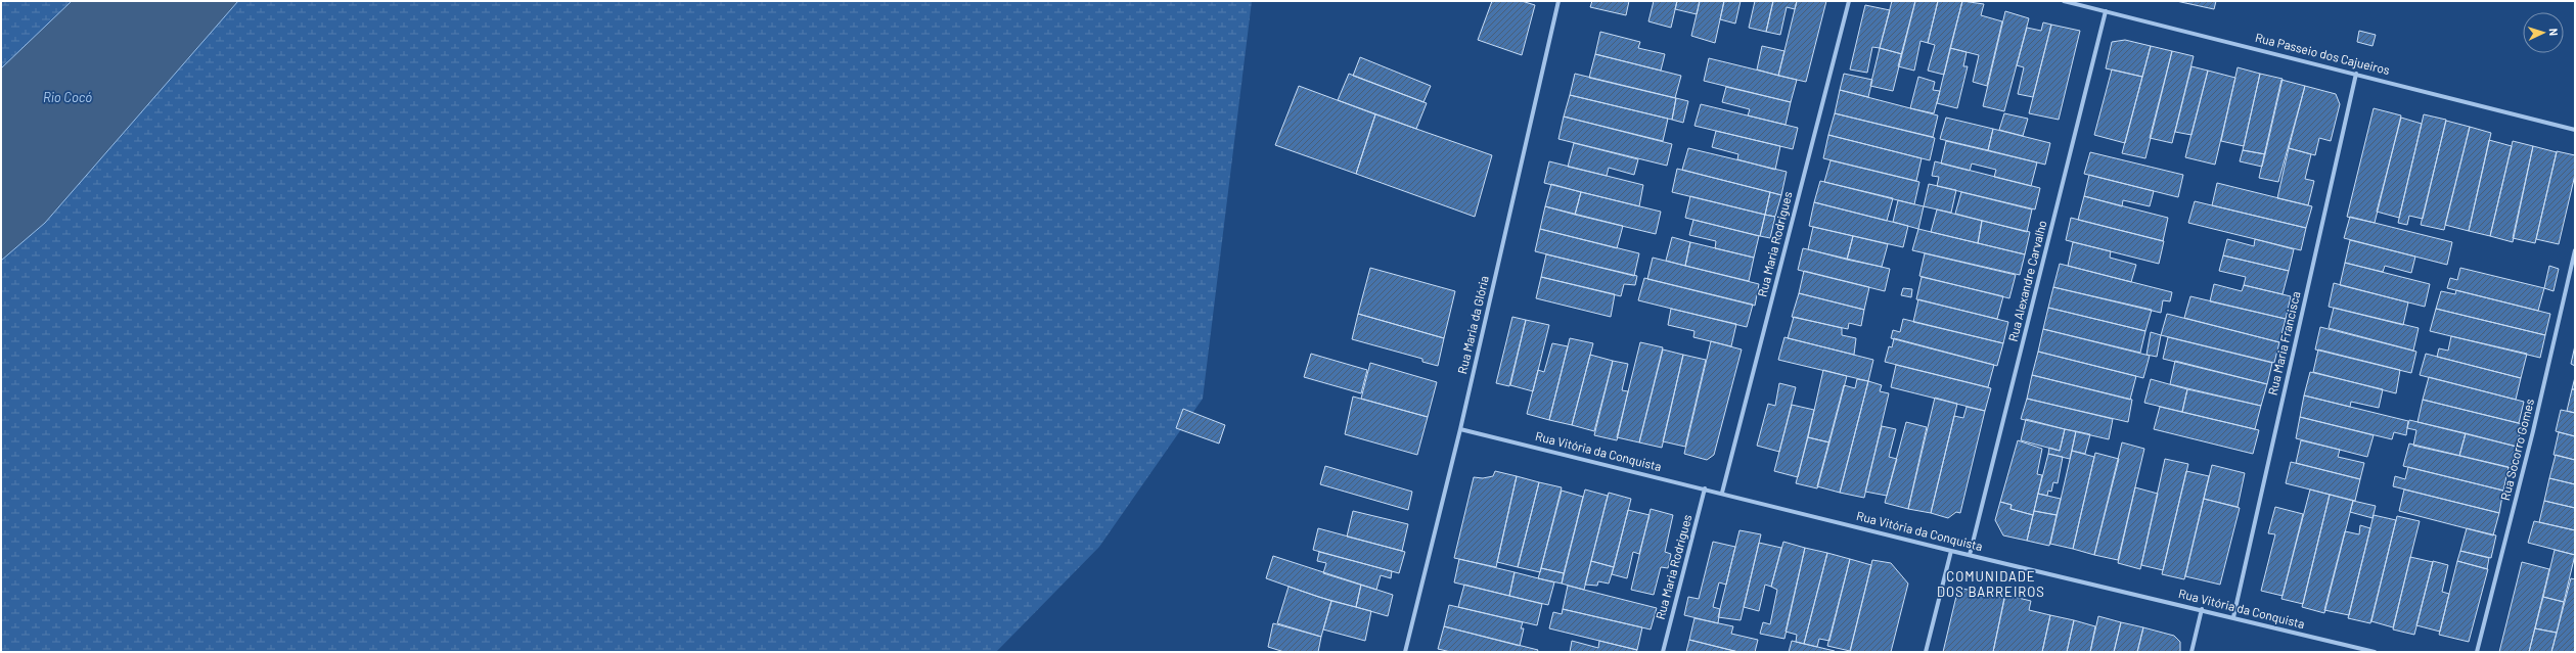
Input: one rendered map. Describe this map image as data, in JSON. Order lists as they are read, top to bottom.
{
  "streets": {
    "street": [
      "Rua Passeio dos Cajueiros",
      "Rua Maria Rodrigues",
      "Rua Alexandre Carvalho",
      "Rua Maria da Glória",
      "Rua Maria Francisca",
      "Rua Socorro Gomes",
      "Rua Vitória da Conquista"
    ]
  },
  "crossings": [
    ["Rua Passeio dos Cajueiros", "Rua Alexandre Carvalho"],
    ["Rua Passeio dos Cajueiros", "Rua Maria Francisca"],
    ["Rua Maria Rodrigues", "Rua Vitória da Conquista"],
    ["Rua Alexandre Carvalho", "Rua Vitória da Conquista"],
    ["Rua Maria da Glória", "Rua Vitória da Conquista"],
    ["Rua Maria Francisca", "Rua Vitória da Conquista"]
  ],
  "districts": ["COMUNIDADE DOS BARREIROS"],
  "water": ["Rio Cocó"],
  "north": "right"
}
